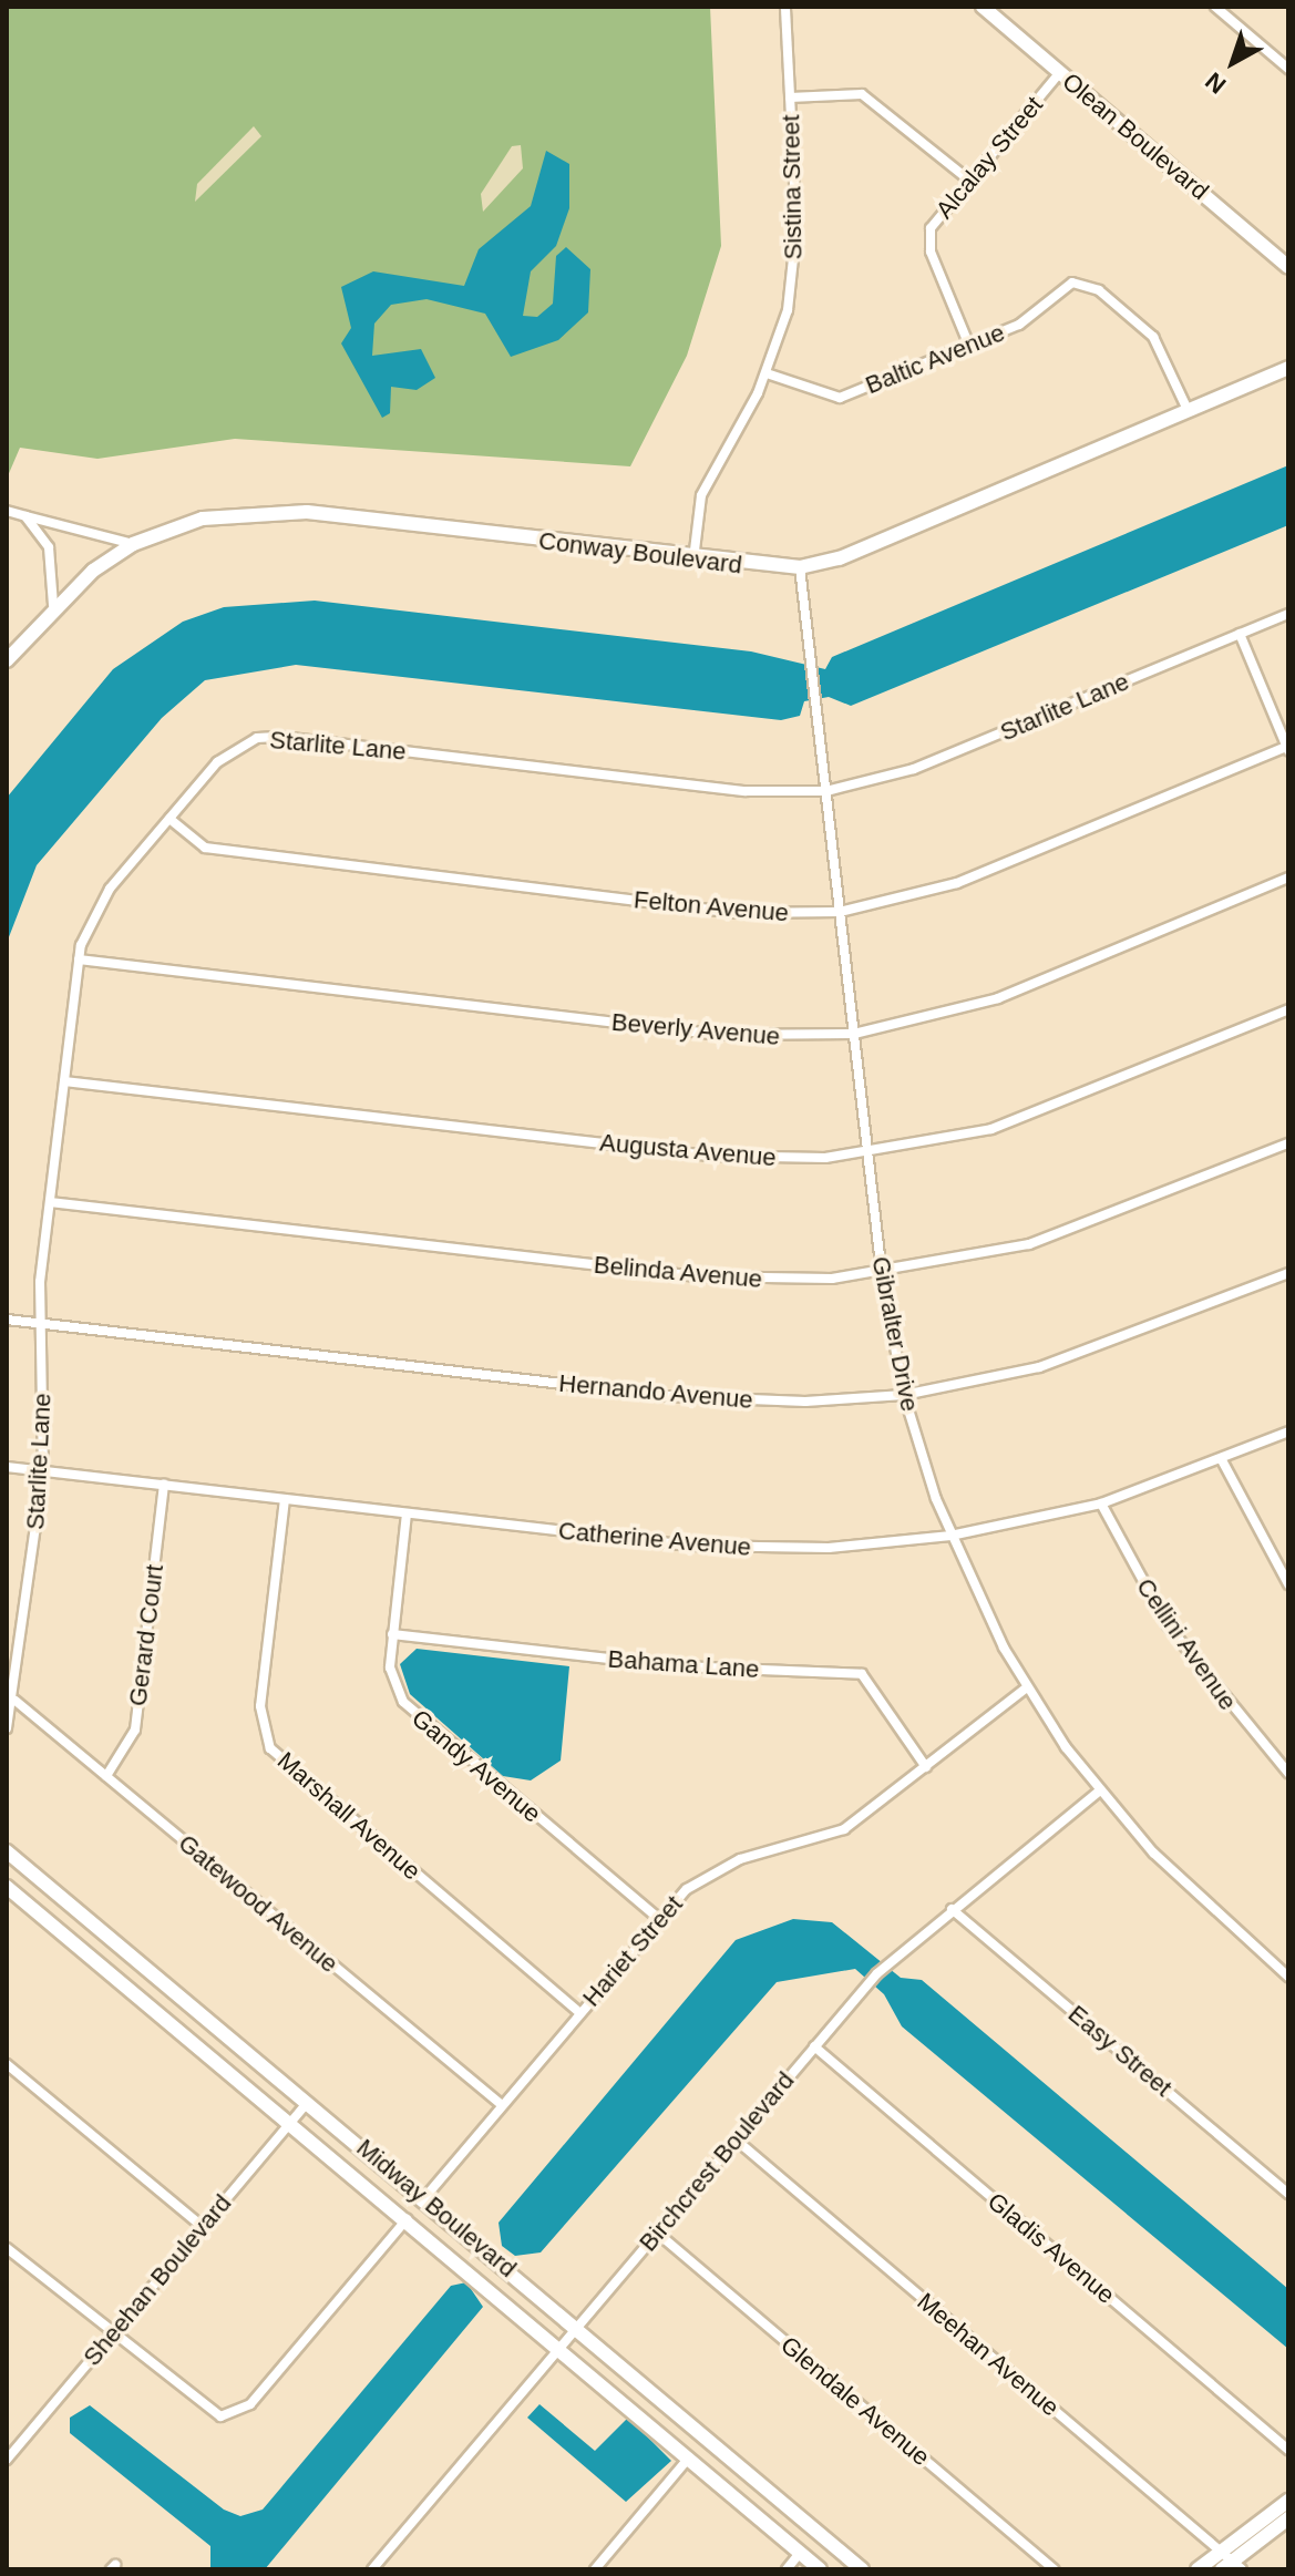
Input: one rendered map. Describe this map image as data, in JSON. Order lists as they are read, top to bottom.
{
  "streets": {
    "street": [
      "Olean Boulevard",
      "Alcalay Street",
      "Sistina Street",
      "Baltic Avenue",
      "Conway Boulevard",
      "Starlite Lane",
      "Felton Avenue",
      "Beverly Avenue",
      "Augusta Avenue",
      "Belinda Avenue",
      "Gibralter Drive",
      "Hernando Avenue",
      "Catherine Avenue",
      "Gerard Court",
      "Cellini Avenue",
      "Bahama Lane",
      "Gandy Avenue",
      "Marshall Avenue",
      "Gatewood Avenue",
      "Hariet Street",
      "Easy Street",
      "Birchcrest Boulevard",
      "Midway Boulevard",
      "Gladis Avenue",
      "Sheehan Boulevard",
      "Meehan Avenue",
      "Glendale Avenue"
    ]
  },
  "crossings": [
    ["Olean Boulevard", "Alcalay Street"],
    ["Alcalay Street", "Baltic Avenue"],
    ["Sistina Street", "Baltic Avenue"],
    ["Sistina Street", "Conway Boulevard"],
    ["Baltic Avenue", "Conway Boulevard"],
    ["Conway Boulevard", "Gibralter Drive"],
    ["Starlite Lane", "Felton Avenue"],
    ["Starlite Lane", "Beverly Avenue"],
    ["Starlite Lane", "Augusta Avenue"],
    ["Starlite Lane", "Belinda Avenue"],
    ["Starlite Lane", "Gibralter Drive"],
    ["Starlite Lane", "Hernando Avenue"],
    ["Starlite Lane", "Catherine Avenue"],
    ["Starlite Lane", "Gatewood Avenue"],
    ["Felton Avenue", "Gibralter Drive"],
    ["Beverly Avenue", "Gibralter Drive"],
    ["Augusta Avenue", "Gibralter Drive"],
    ["Belinda Avenue", "Gibralter Drive"],
    ["Gibralter Drive", "Hernando Avenue"],
    ["Gibralter Drive", "Catherine Avenue"],
    ["Gibralter Drive", "Hariet Street"],
    ["Gibralter Drive", "Birchcrest Boulevard"],
    ["Catherine Avenue", "Gerard Court"],
    ["Catherine Avenue", "Cellini Avenue"],
    ["Catherine Avenue", "Gandy Avenue"],
    ["Catherine Avenue", "Marshall Avenue"],
    ["Gerard Court", "Gatewood Avenue"],
    ["Bahama Lane", "Gandy Avenue"],
    ["Bahama Lane", "Hariet Street"],
    ["Gandy Avenue", "Hariet Street"],
    ["Marshall Avenue", "Hariet Street"],
    ["Gatewood Avenue", "Hariet Street"],
    ["Hariet Street", "Midway Boulevard"],
    ["Easy Street", "Birchcrest Boulevard"],
    ["Birchcrest Boulevard", "Midway Boulevard"],
    ["Birchcrest Boulevard", "Gladis Avenue"],
    ["Birchcrest Boulevard", "Meehan Avenue"],
    ["Birchcrest Boulevard", "Glendale Avenue"],
    ["Midway Boulevard", "Sheehan Boulevard"]
  ],
  "north": "bottom left"
}
